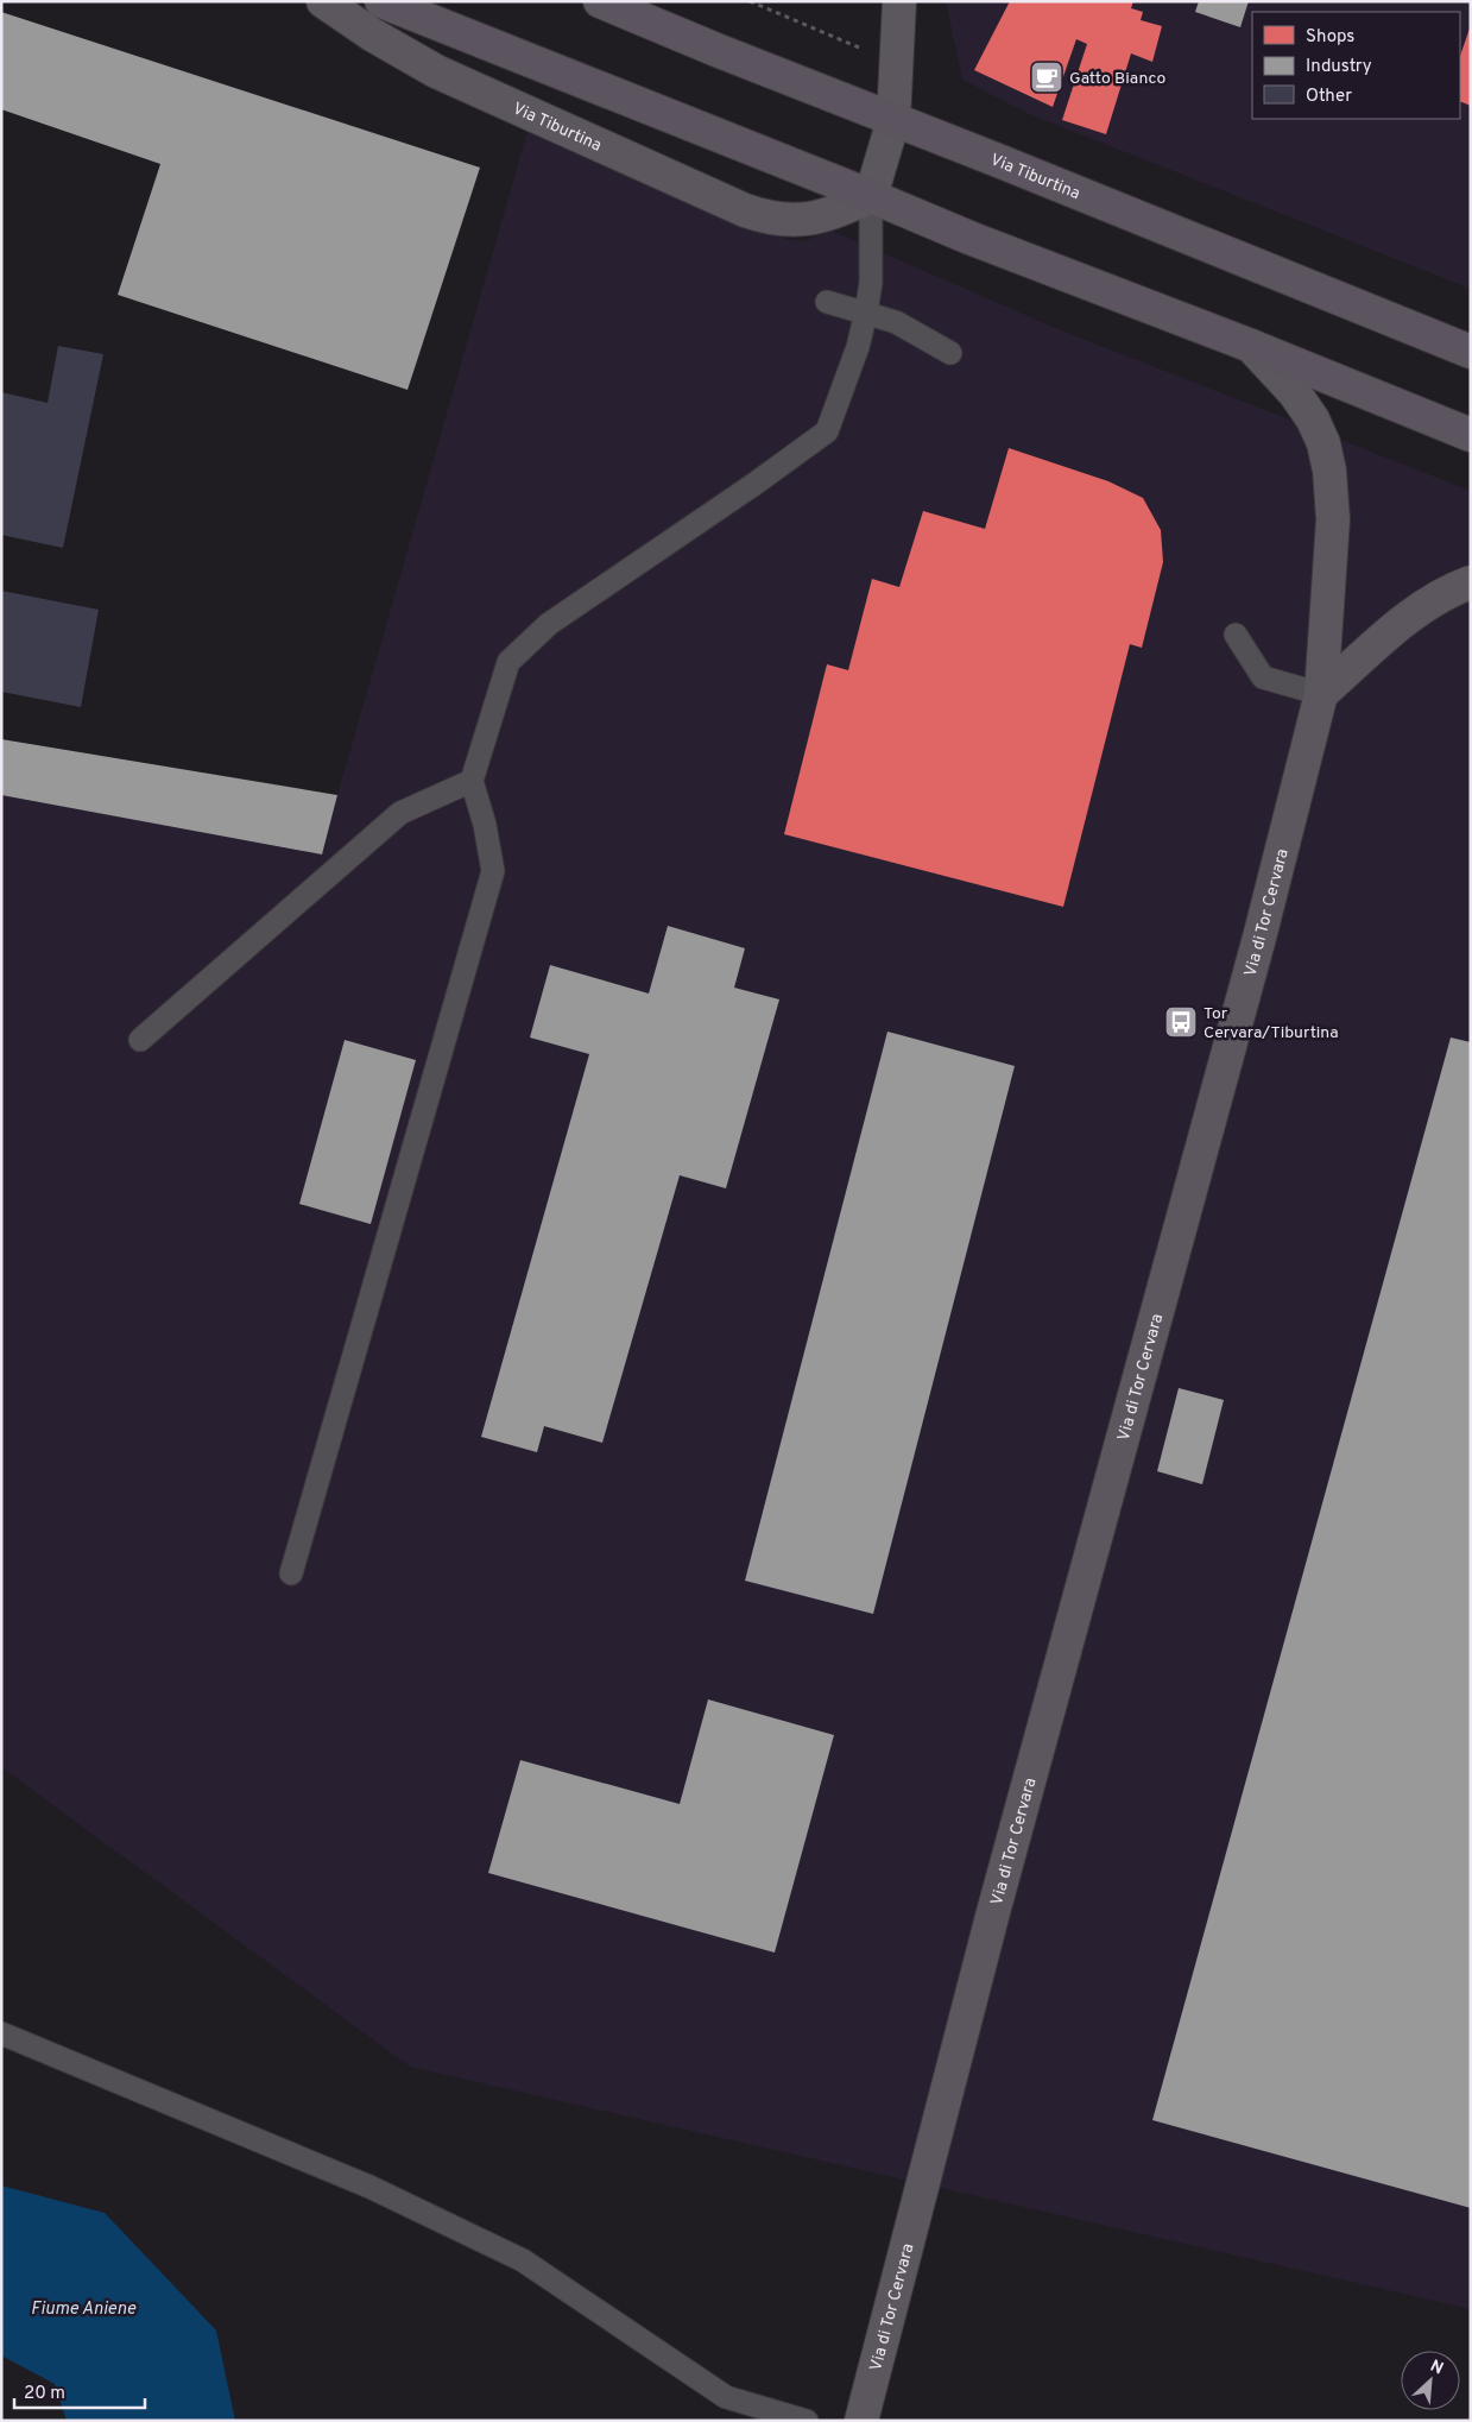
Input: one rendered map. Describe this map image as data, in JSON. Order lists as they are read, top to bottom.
{
  "streets": {
    "main road": ["Via Tiburtina"],
    "street": ["Via di Tor Cervara"]
  },
  "water": ["Fiume Aniene"],
  "places": {
    "cafe": ["Gatto Bianco"],
    "bus stop": ["Tor Cervara/Tiburtina"]
  },
  "legend": ["Shops", "Industry", "Other"],
  "scale_bar": "20 m",
  "north": "top right"
}
